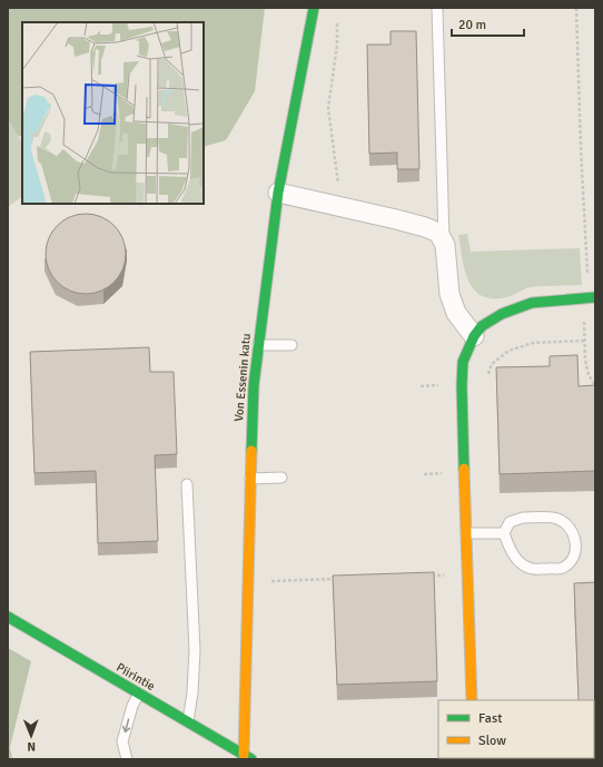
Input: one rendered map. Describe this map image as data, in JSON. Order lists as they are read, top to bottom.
{
  "streets": {
    "street": ["Von Essenin katu", "Piirintie"]
  },
  "crossings": [
    ["Von Essenin katu", "Piirintie"]
  ],
  "legend": ["Fast", "Slow"],
  "scale_bar": "20 m",
  "north": "bottom"
}
